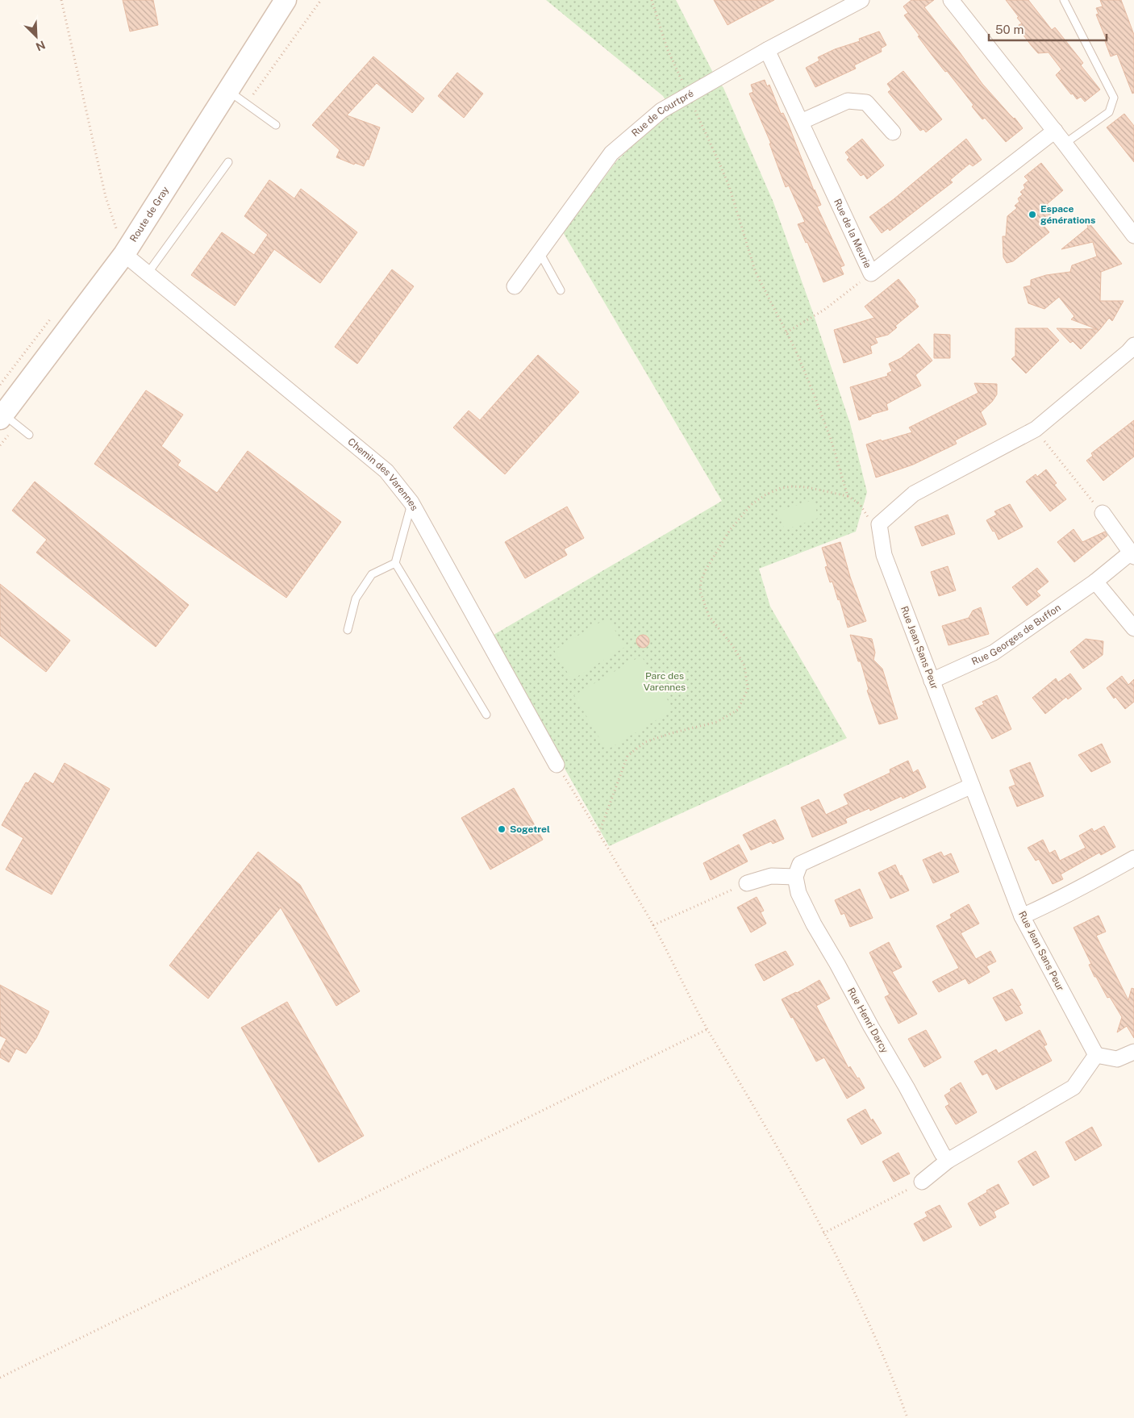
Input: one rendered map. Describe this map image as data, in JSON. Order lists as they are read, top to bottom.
{
  "streets": {
    "main road": ["Route de Gray"],
    "street": [
      "Rue de Courtpré",
      "Rue de la Meurie",
      "Chemin des Varennes",
      "Rue Georges de Buffon",
      "Rue Jean Sans Peur",
      "Rue Henri Darcy"
    ]
  },
  "crossings": [
    ["Rue de Courtpré", "Rue de la Meurie"],
    ["Route de Gray", "Chemin des Varennes"],
    ["Rue Georges de Buffon", "Rue Jean Sans Peur"]
  ],
  "parks": ["Parc des Varennes"],
  "places": ["Espace générations", "Sogetrel"],
  "scale_bar": "50 m",
  "north": "bottom right"
}
